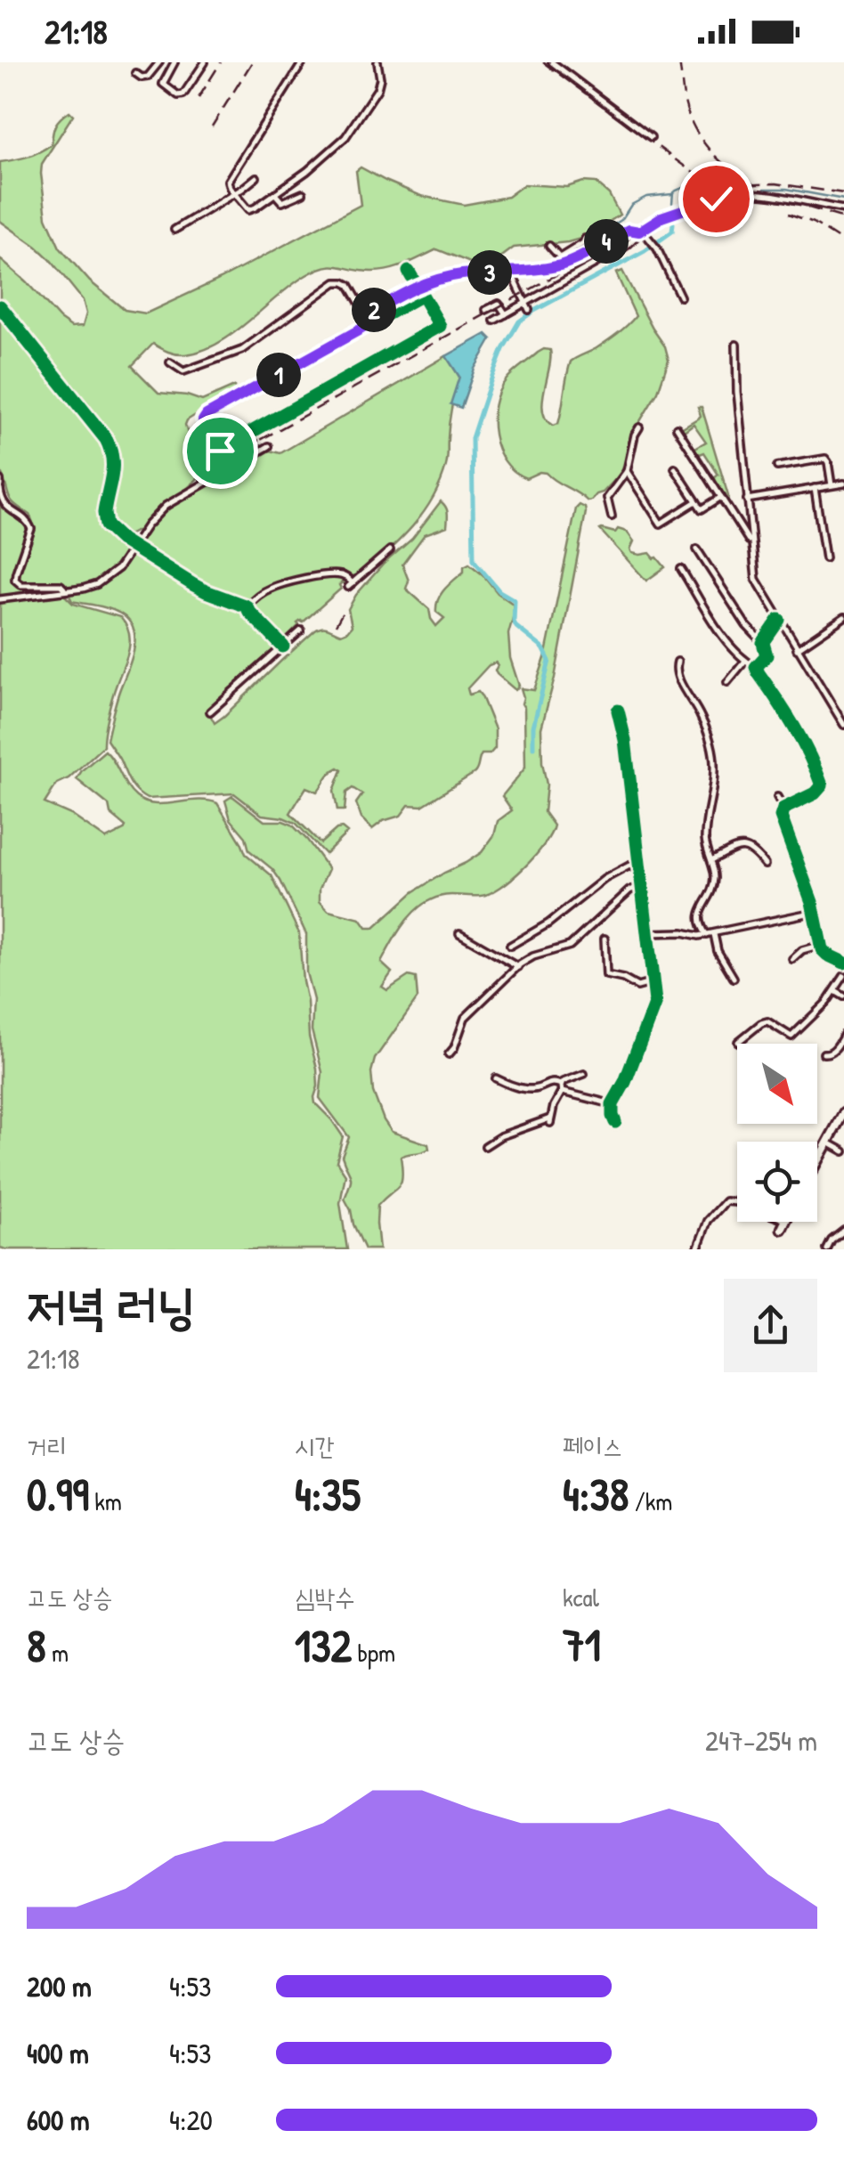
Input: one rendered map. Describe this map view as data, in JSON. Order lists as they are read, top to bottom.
{
  "north": "bottom right",
  "page": {
    "status": "21:18",
    "pins": [
      "4",
      "3",
      "2",
      "1"
    ],
    "heading": ["저녁 러닝", "21:18"],
    "stats": [
      ["거리", "0.99 km"],
      ["시간", "4:35"],
      ["페이스", "4:38 /km"],
      ["고도 상승", "8 m"],
      ["심박수", "132 bpm"],
      ["kcal", "71"]
    ],
    "chart": ["고도 상승", "247–254 m"],
    "list": [
      {
        "name": "200 m",
        "note": "4:53"
      },
      {
        "name": "400 m",
        "note": "4:53"
      },
      {
        "name": "600 m",
        "note": "4:20"
      }
    ]
  }
}
